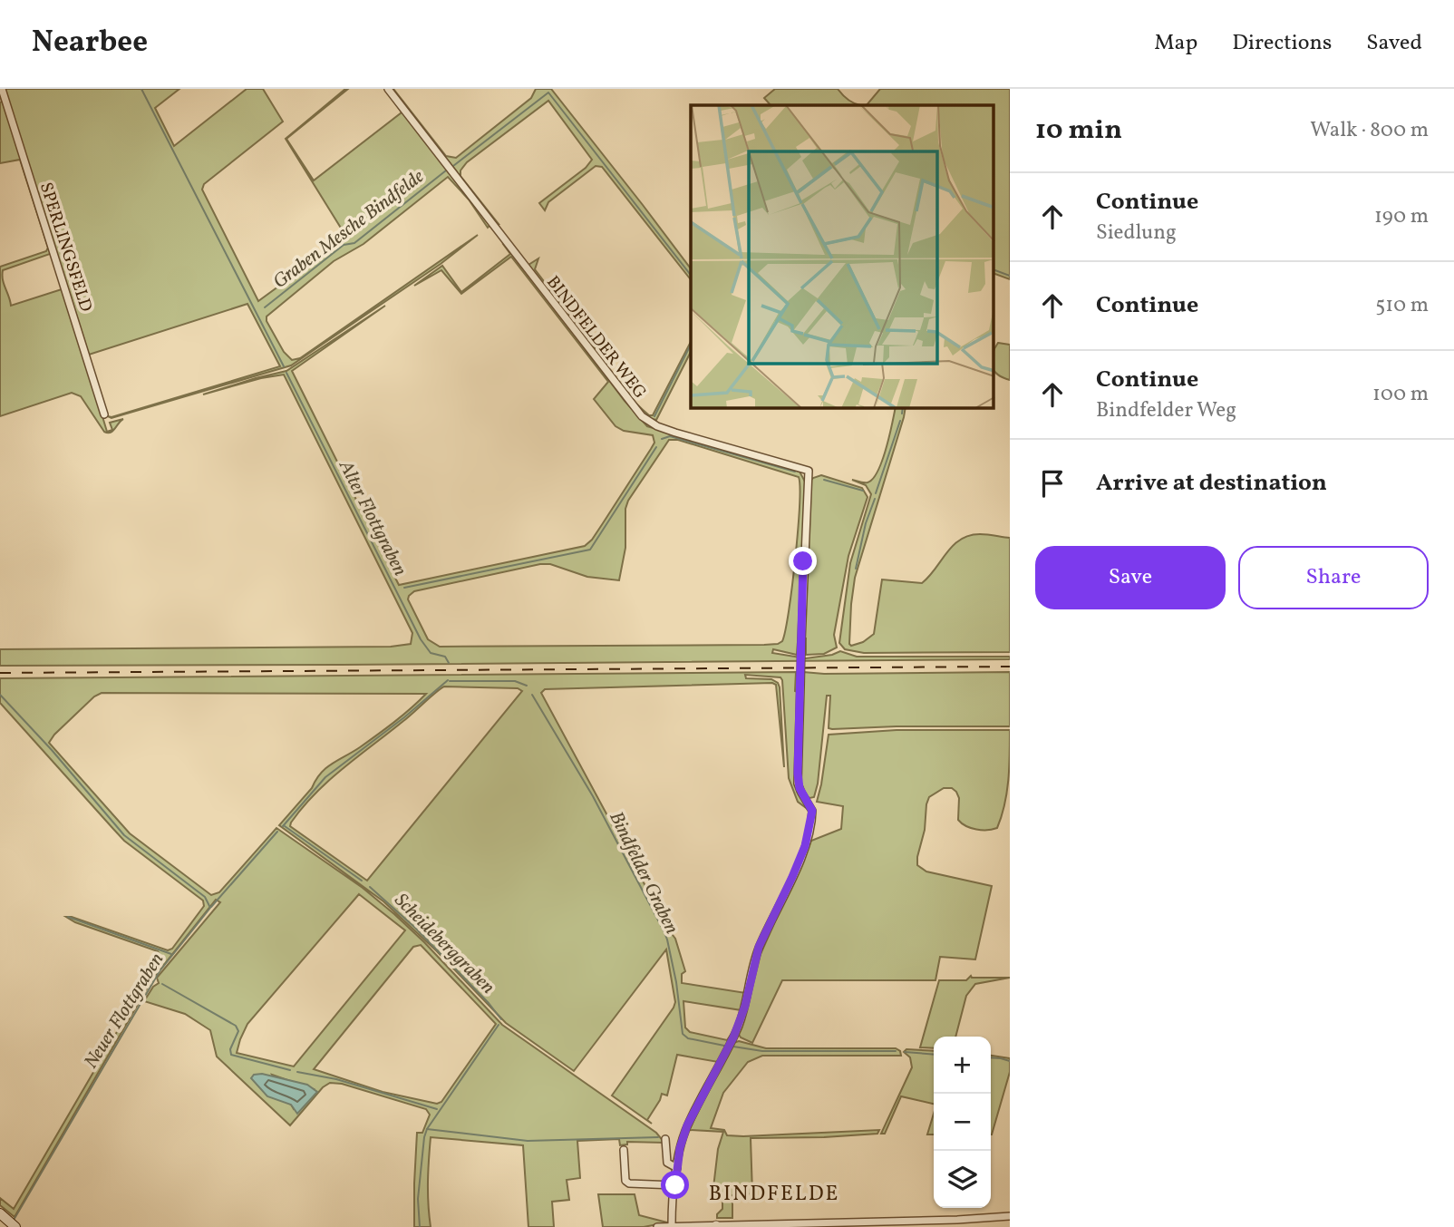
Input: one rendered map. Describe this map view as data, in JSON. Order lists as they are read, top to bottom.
{
  "streets": {
    "street": ["SPERLINGSFELD", "BINDFELDER WEG"]
  },
  "districts": ["BINDFELDE"],
  "water": [
    "Graben Mesche Bindfelde",
    "Alter Flottgraben",
    "Bindfelder Graben",
    "Scheideberggraben",
    "Neuer Flottgraben"
  ],
  "page": {
    "header": "Nearbee",
    "nav": ["Map", "Directions", "Saved"],
    "heading": ["10 min", "Walk · 800 m"],
    "list": [
      ["Continue", "Siedlung", "190 m"],
      ["Continue", "510 m"],
      ["Continue", "Bindfelder Weg", "100 m"],
      "Arrive at destination"
    ],
    "buttons": ["Save", "Share"],
    "map_buttons": ["+", "−"]
  }
}
